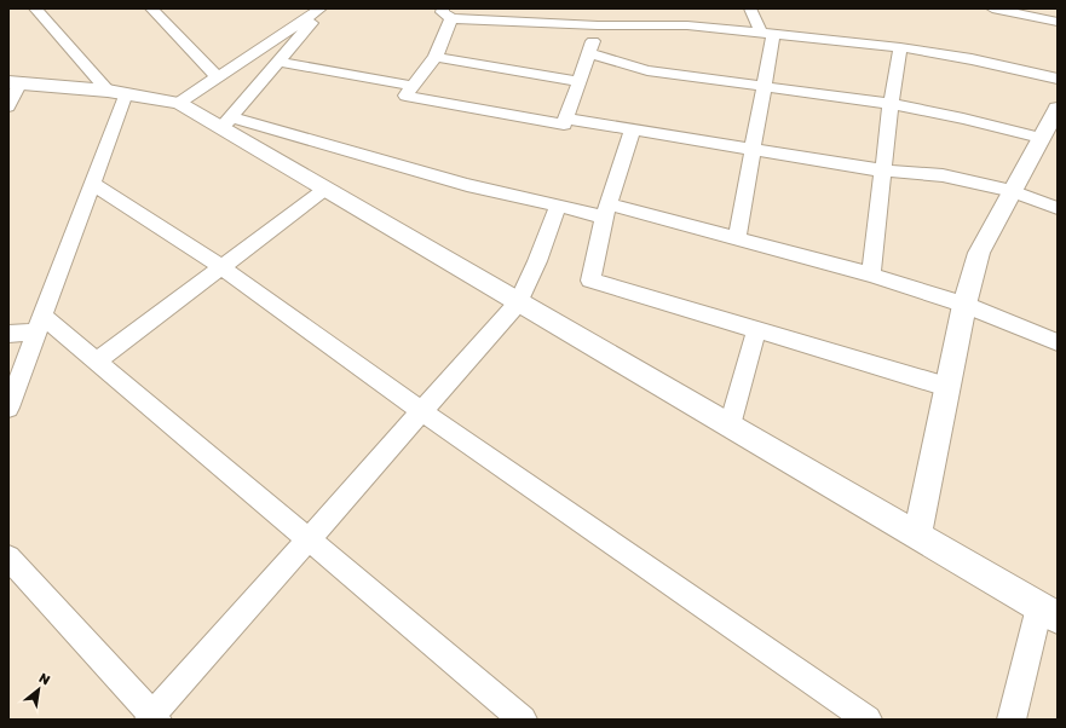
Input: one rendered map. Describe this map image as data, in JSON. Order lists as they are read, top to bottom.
{
  "north": "top right"
}
